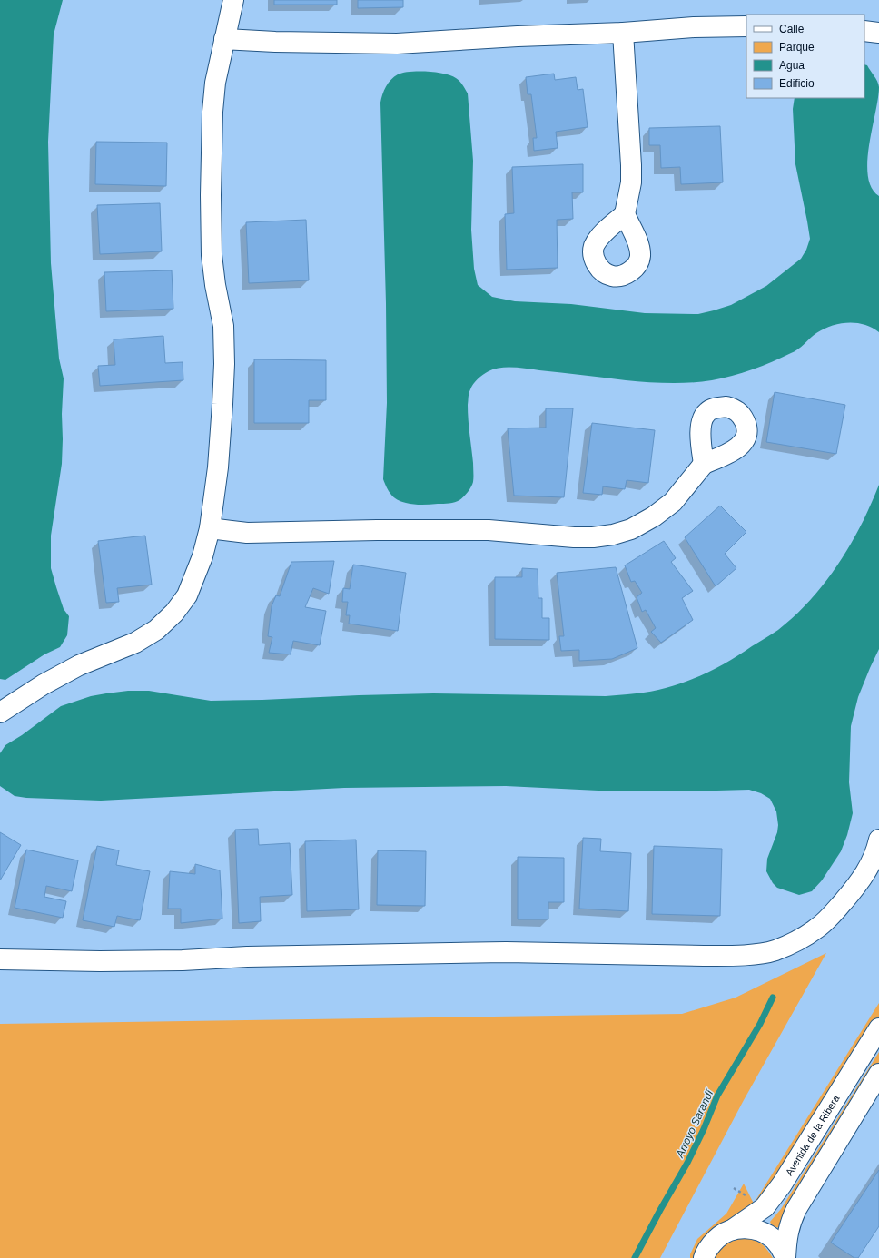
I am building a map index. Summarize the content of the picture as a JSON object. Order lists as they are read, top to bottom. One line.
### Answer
{"streets":{"street":["Avenida de la Ribera"]},"water":["Arroyo Sarandí"],"legend":["Calle","Parque","Agua","Edificio"]}
